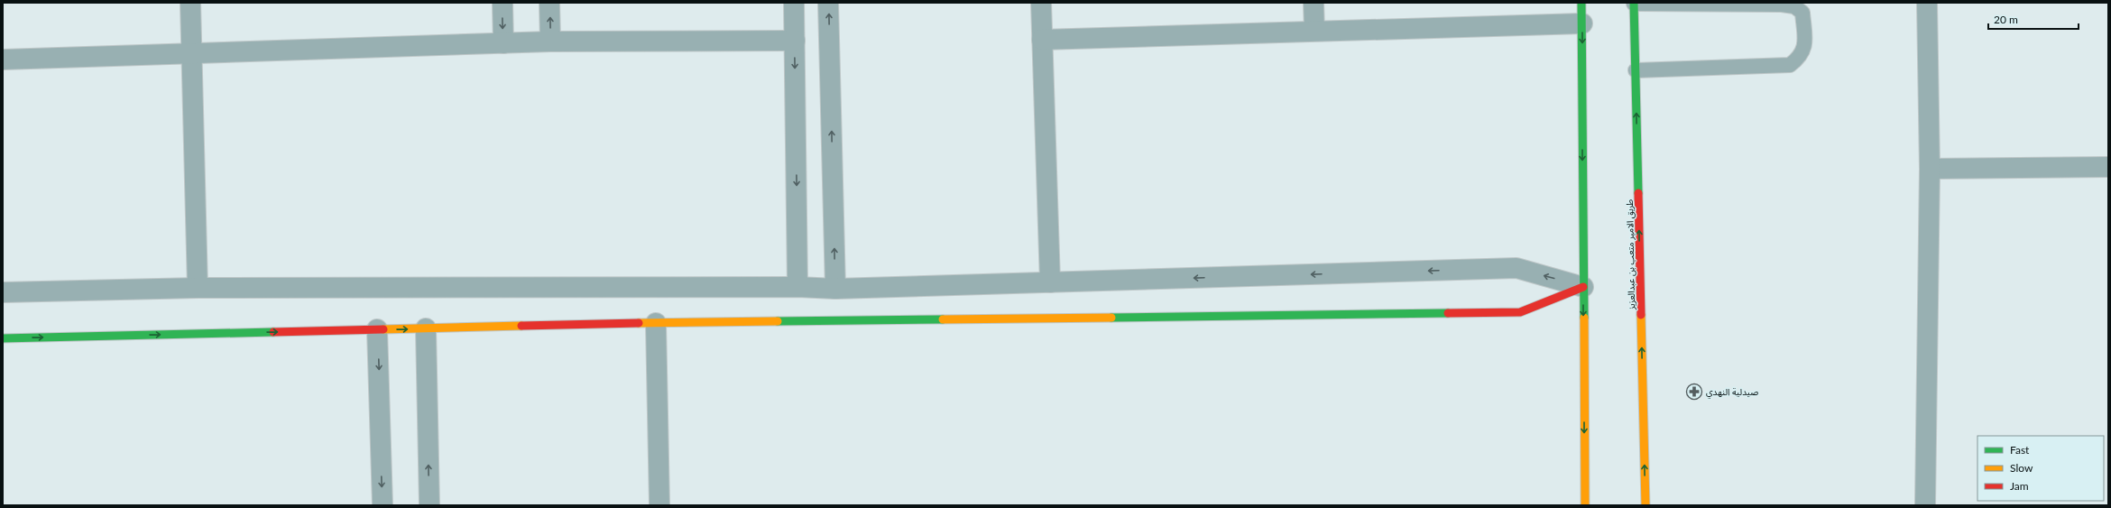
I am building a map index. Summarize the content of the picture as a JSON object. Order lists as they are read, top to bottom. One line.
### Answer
{"streets":{"street":["طريق الامير متعب بن عبدالعزيز"]},"places":{"pharmacy":["صيدلية النهدي"]},"legend":["Fast","Slow","Jam"],"scale_bar":"20 m"}
